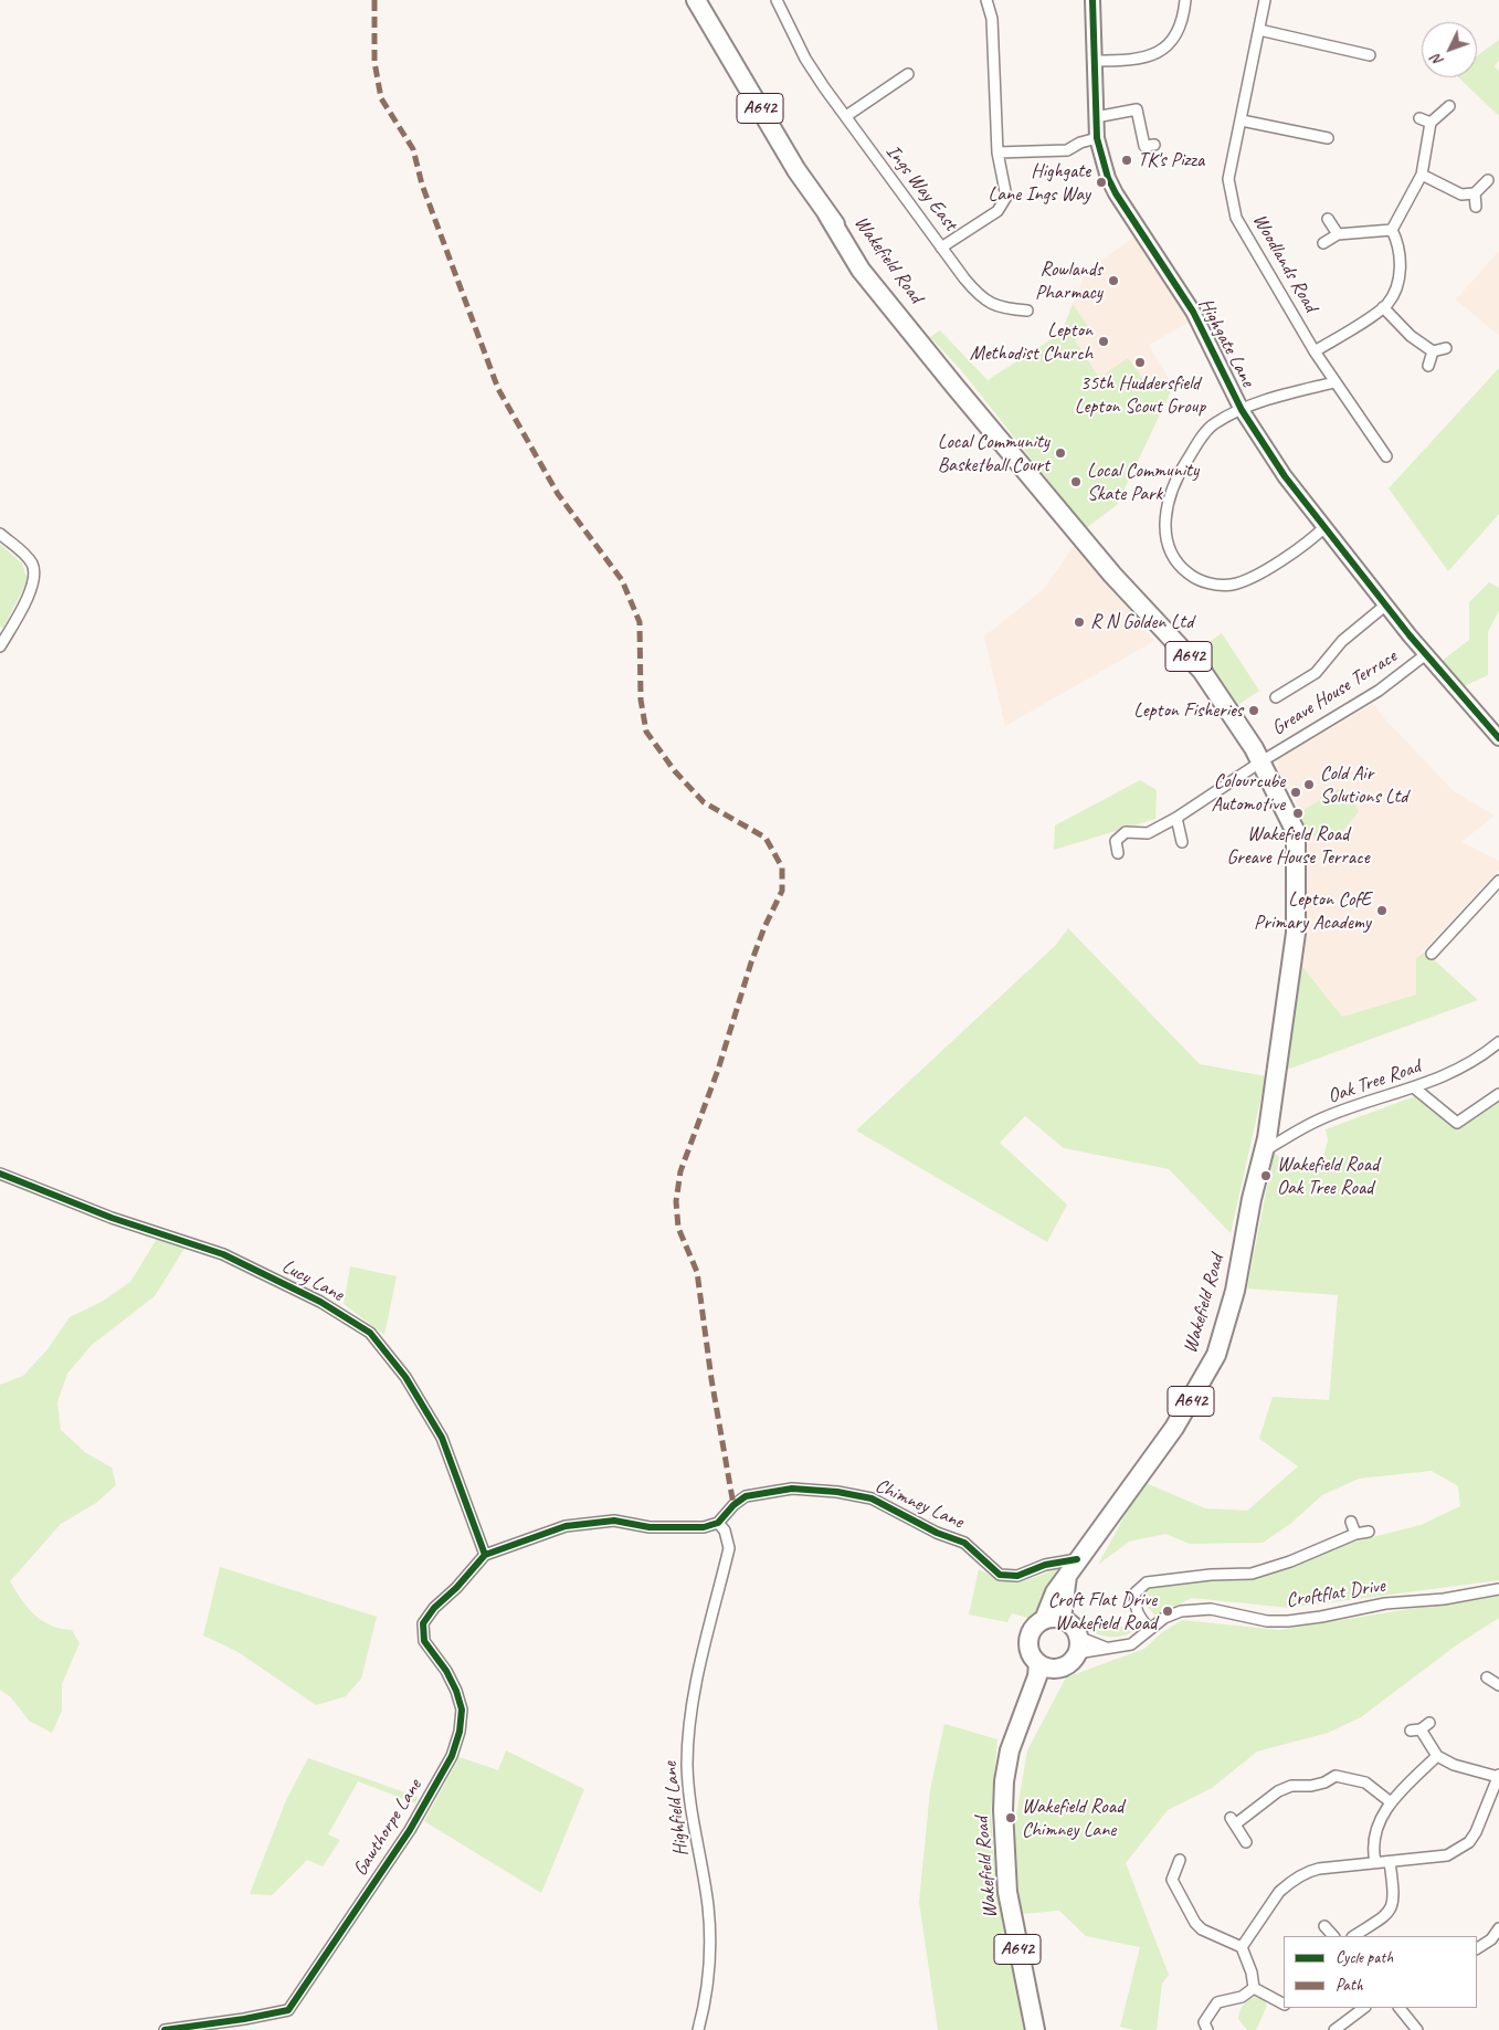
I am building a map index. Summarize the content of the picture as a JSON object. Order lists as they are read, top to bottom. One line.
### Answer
{"streets":{"highway":["A642","Wakefield Road"],"street":["Ings Way East","Woodlands Road","Highgate Lane","Greave House Terrace","Oak Tree Road","Lucy Lane","Chimney Lane","Croftflat Drive","Highfield Lane","Gawthorpe Lane"]},"crossings":[["Wakefield Road","Greave House Terrace"],["Wakefield Road","Oak Tree Road"],["Wakefield Road","Chimney Lane"],["Wakefield Road","Croftflat Drive"],["Highgate Lane","Greave House Terrace"],["Lucy Lane","Gawthorpe Lane"],["Chimney Lane","Highfield Lane"]],"places":["TK's Pizza","Highgate Lane Ings Way","Rowlands Pharmacy","Lepton Methodist Church","35th Huddersfield Lepton Scout Group","Local Community Basketball Court","Local Community Skate Park","R N Golden Ltd","Lepton Fisheries","Cold Air Solutions Ltd","Colourcube Automotive","Wakefield Road Greave House Terrace","Lepton CofE Primary Academy","Wakefield Road Oak Tree Road","Croft Flat Drive Wakefield Road","Wakefield Road Chimney Lane"],"legend":["Cycle path","Path"],"north":"bottom left"}
